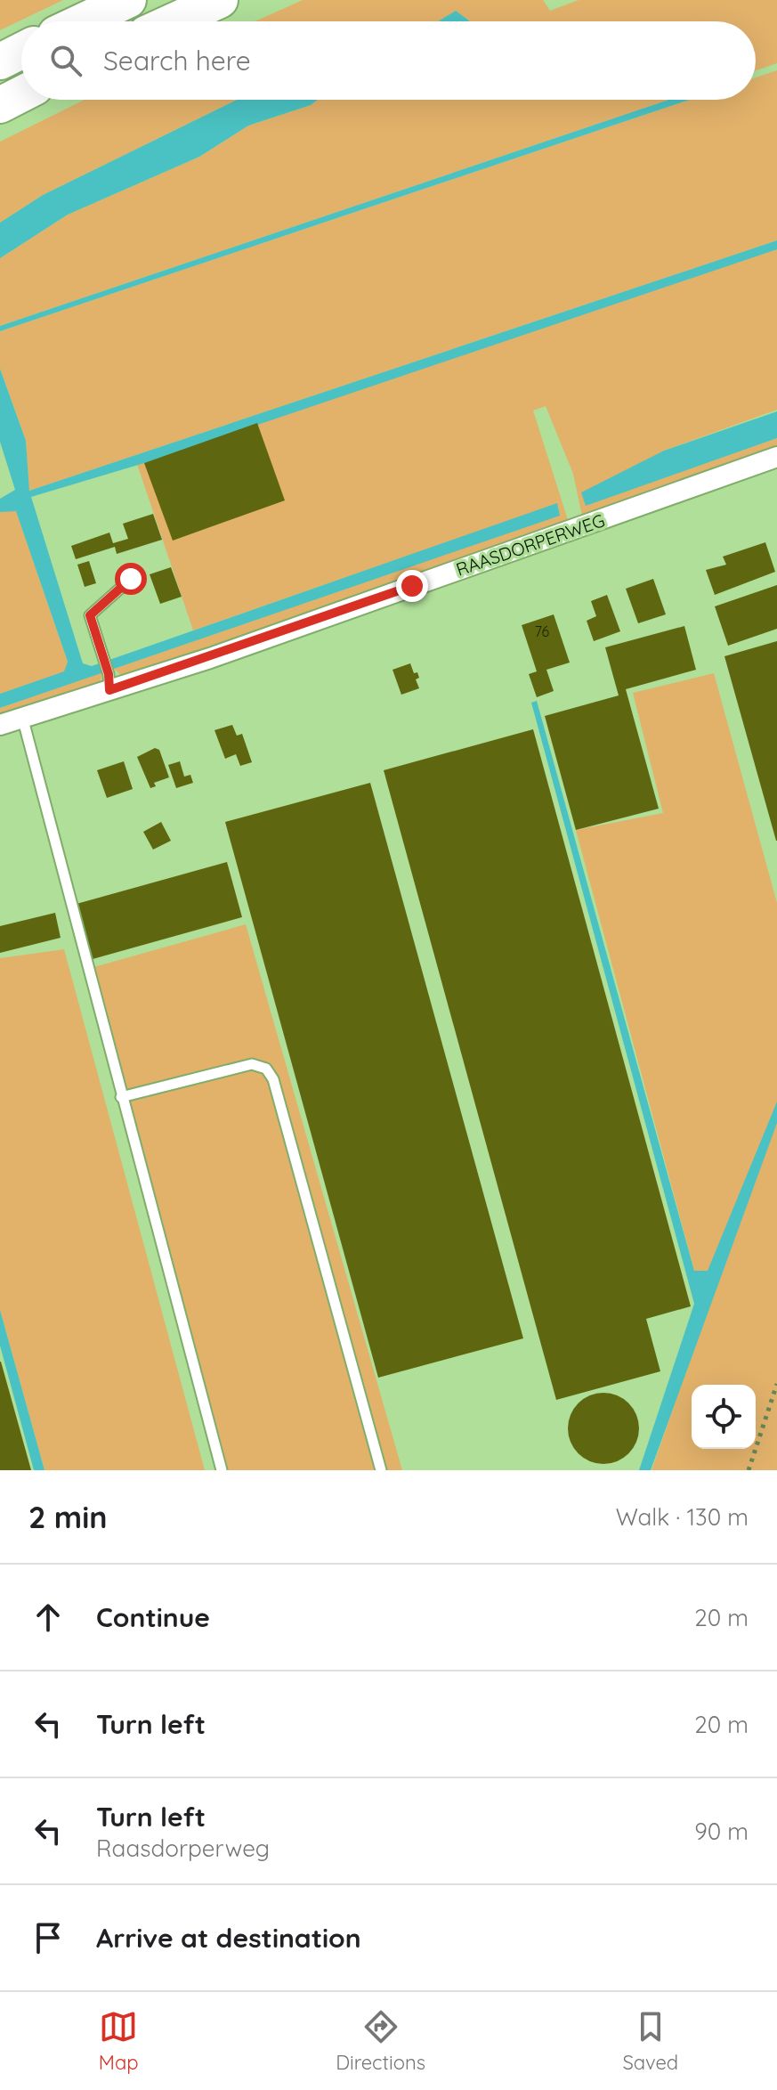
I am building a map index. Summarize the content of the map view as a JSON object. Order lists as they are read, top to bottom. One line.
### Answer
{"streets":{"street":["RAASDORPERWEG"]},"house_numbers":["76"],"page":{"search":"Search here","heading":["2 min","Walk · 130 m"],"list":[["Continue","20 m"],["Turn left","20 m"],["Turn left","Raasdorperweg","90 m"],"Arrive at destination"],"nav":["Map","Directions","Saved"]}}
